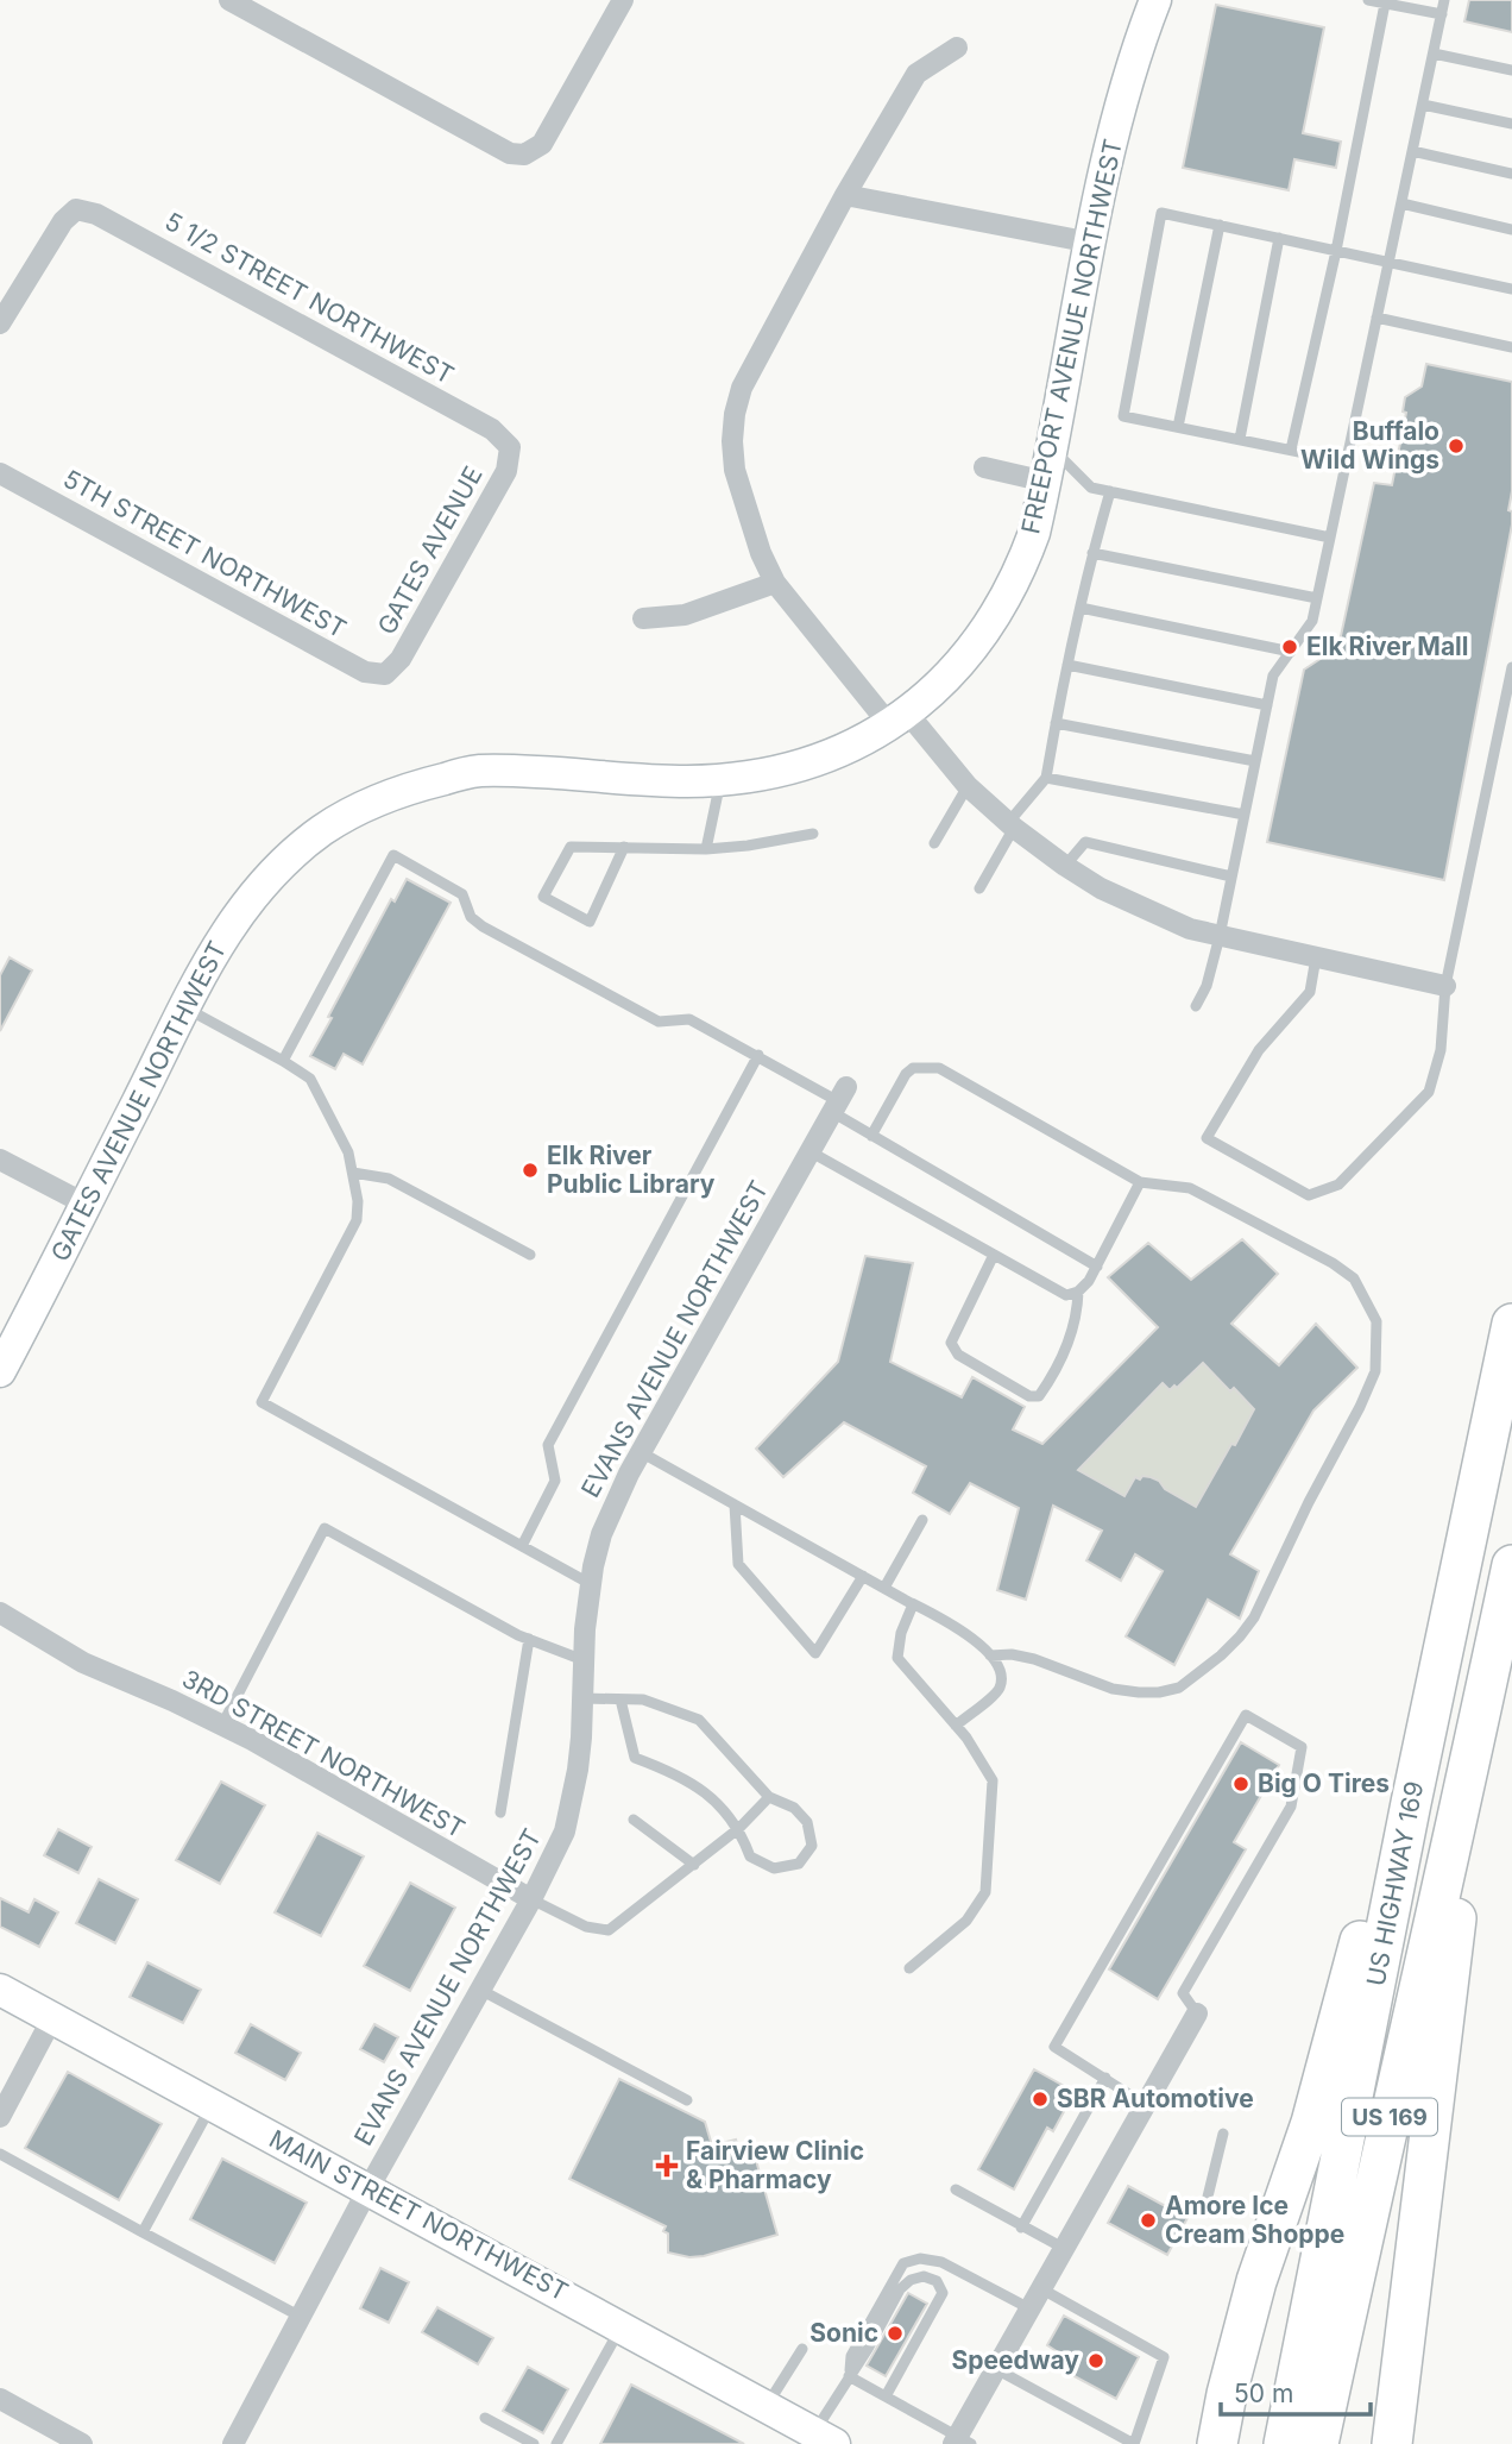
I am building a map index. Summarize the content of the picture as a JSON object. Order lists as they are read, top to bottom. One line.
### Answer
{"streets":{"highway":["US HIGHWAY 169","US 169"],"street":["5 1/2 STREET NORTHWEST","FREEPORT AVENUE NORTHWEST","GATES AVENUE","5TH STREET NORTHWEST","GATES AVENUE NORTHWEST","EVANS AVENUE NORTHWEST","3RD STREET NORTHWEST","MAIN STREET NORTHWEST"]},"crossings":[["5 1/2 STREET NORTHWEST","GATES AVENUE"],["FREEPORT AVENUE NORTHWEST","GATES AVENUE NORTHWEST"],["GATES AVENUE","5TH STREET NORTHWEST"],["EVANS AVENUE NORTHWEST","3RD STREET NORTHWEST"],["EVANS AVENUE NORTHWEST","MAIN STREET NORTHWEST"]],"places":{"other":["Buffalo Wild Wings","Elk River Mall","Elk River Public Library","Big O Tires","SBR Automotive","Amore Ice Cream Shoppe","Sonic","Speedway"],"health":["Fairview Clinic & Pharmacy"]},"scale_bar":"50 m"}
